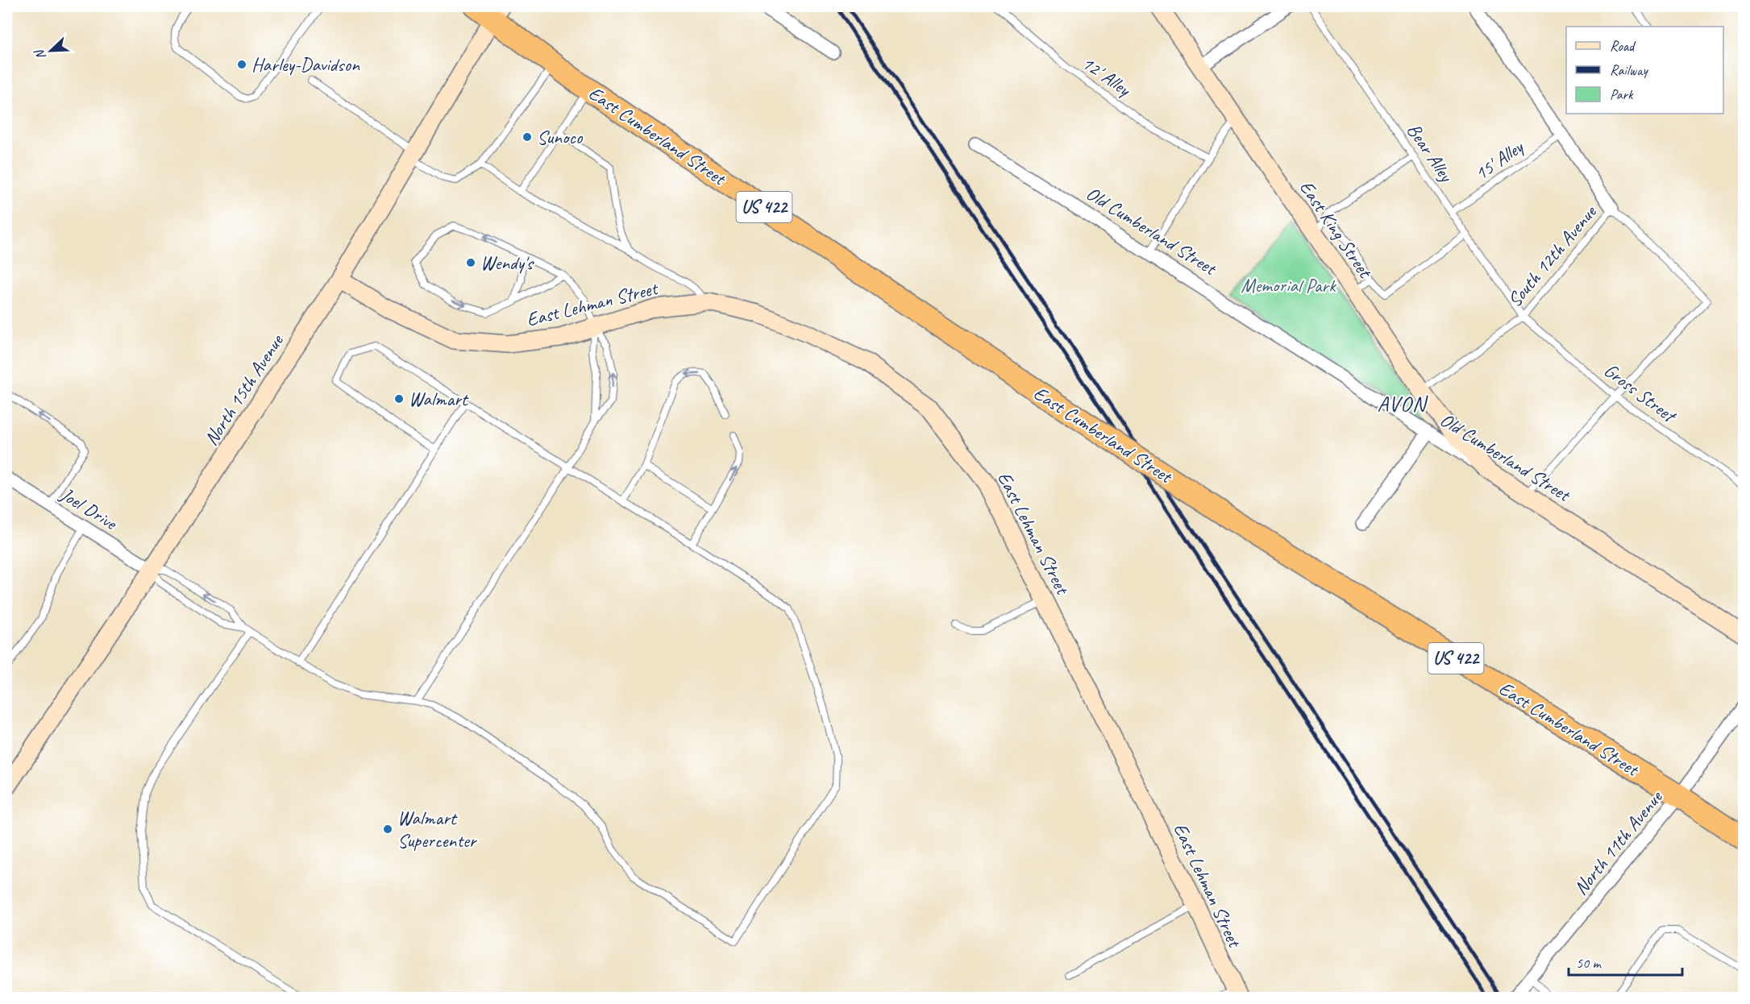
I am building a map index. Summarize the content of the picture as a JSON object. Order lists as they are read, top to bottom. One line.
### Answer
{"streets":{"highway":["East Cumberland Street","US 422"],"main road":["East King Street","Old Cumberland Street","East Lehman Street","North 15th Avenue"],"street":["Joel Drive","North 11th Avenue"],"lane":["12' Alley","Bear Alley","15' Alley","South 12th Avenue","Gross Street"]},"crossings":[["East Cumberland Street","North 15th Avenue"],["East Cumberland Street","North 11th Avenue"],["Bear Alley","15' Alley"],["Bear Alley","South 12th Avenue"],["Bear Alley","Gross Street"],["East King Street","Old Cumberland Street"],["East King Street","South 12th Avenue"],["South 12th Avenue","Gross Street"],["East Lehman Street","North 15th Avenue"],["North 15th Avenue","Joel Drive"]],"districts":["AVON"],"parks":["Memorial Park"],"places":["Harley-Davidson","Sunoco","Wendy's","Walmart","Walmart Supercenter"],"legend":["Road","Railway","Park"],"scale_bar":"50 m","north":"bottom left"}
